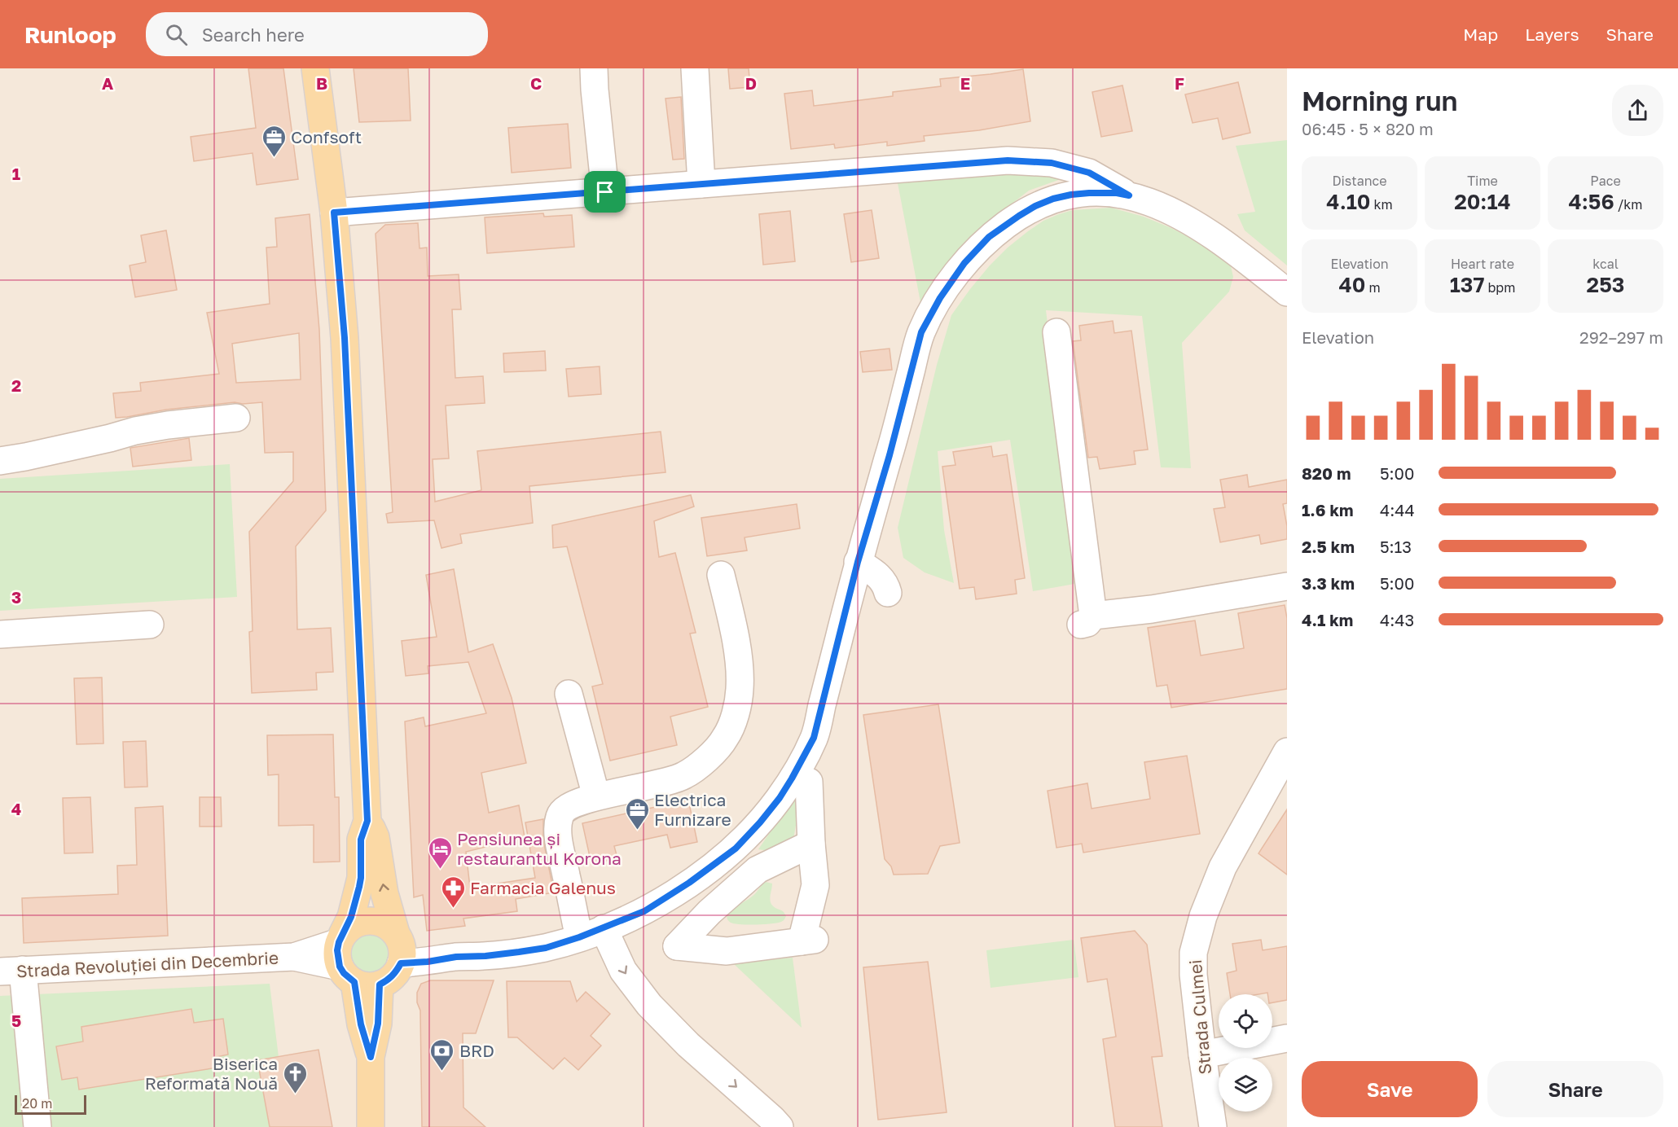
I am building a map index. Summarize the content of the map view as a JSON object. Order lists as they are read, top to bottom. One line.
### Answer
{"streets":{"street":["Strada Revoluției din Decembrie","Strada Culmei"]},"places":{"office":["Confsoft","Electrica Furnizare"],"hotel":["Pensiunea și restaurantul Korona"],"pharmacy":["Farmacia Galenus"],"bank":["BRD"],"church":["Biserica Reformată Nouă"]},"scale_bar":"20 m","page":{"header":"Runloop","search":"Search here","nav":["Map","Layers","Share"],"heading":["Morning run","06:45 · 5 × 820 m"],"stats":[["Distance","4.10 km"],["Time","20:14"],["Pace","4:56 /km"],["Elevation","40 m"],["Heart rate","137 bpm"],["kcal","253"]],"chart":["Elevation","292–297 m"],"list":[{"name":"820 m","note":"5:00"},{"name":"1.6 km","note":"4:44"},{"name":"2.5 km","note":"5:13"},{"name":"3.3 km","note":"5:00"},{"name":"4.1 km","note":"4:43"}],"buttons":["Save","Share"],"scale":"20 m"},"grid":{"columns":["A","B","C","D","E","F"],"rows":["1","2","3","4","5"]}}
